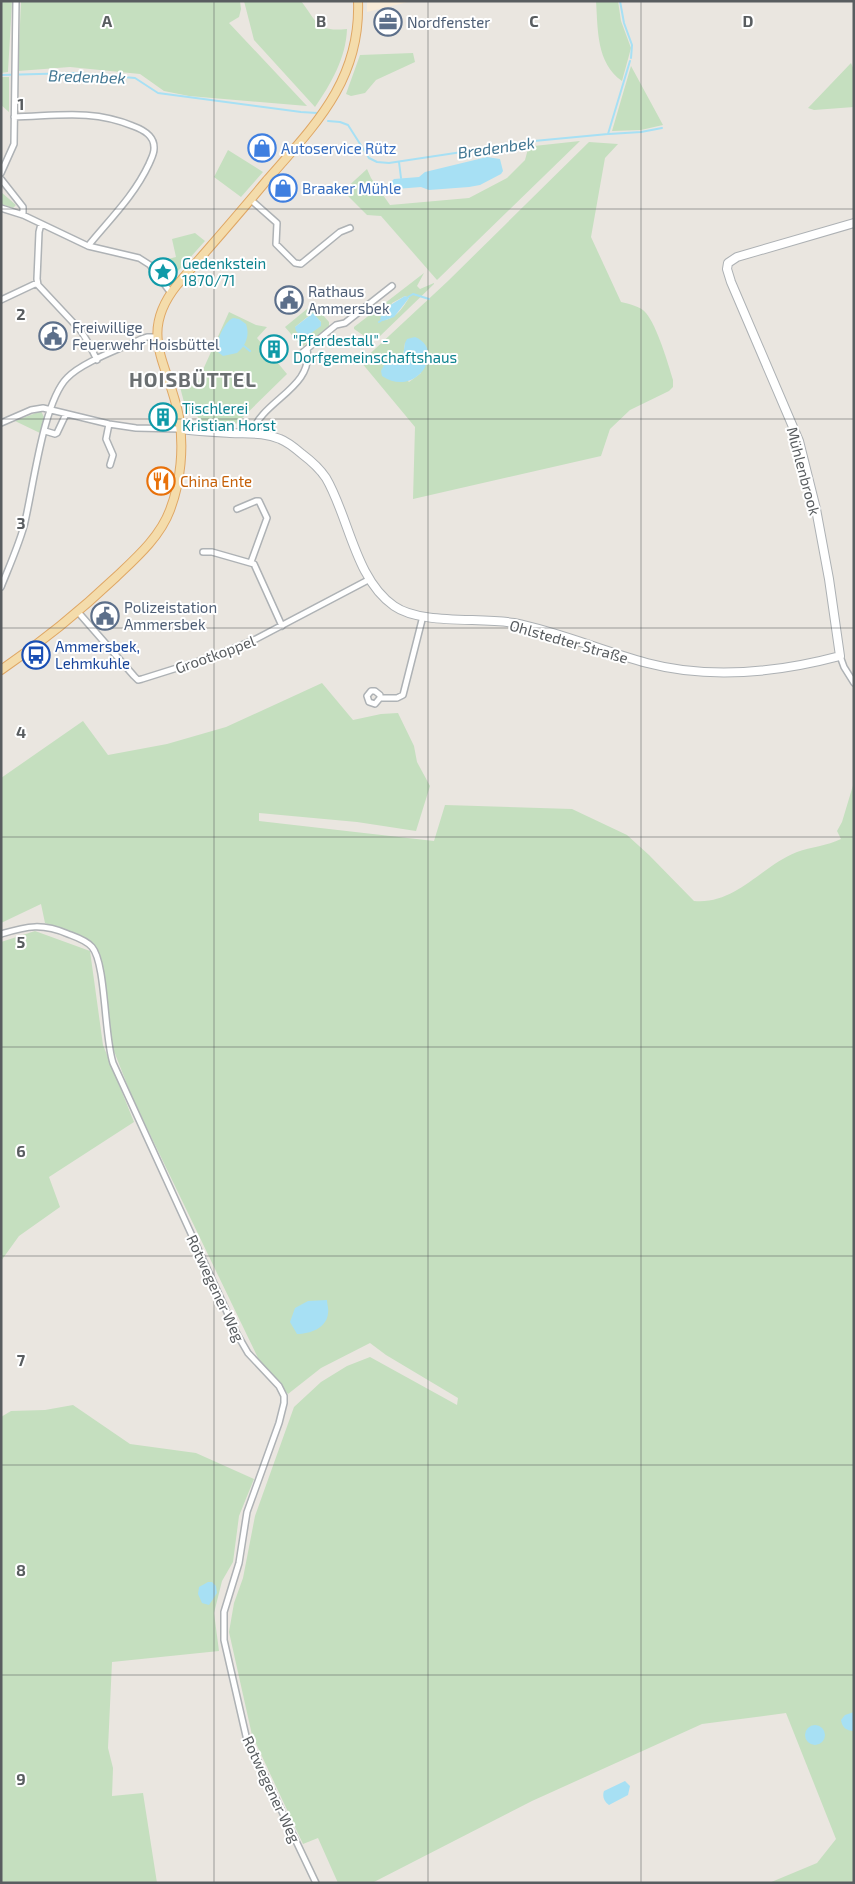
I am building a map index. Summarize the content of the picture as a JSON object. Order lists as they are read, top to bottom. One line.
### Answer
{"streets":{"street":["Mühlenbrook","Ohlstedter Straße","Grootkoppel","Rotwegener Weg"]},"crossings":[["Mühlenbrook","Ohlstedter Straße"],["Ohlstedter Straße","Grootkoppel"]],"districts":["HOISBÜTTEL"],"water":["Bredenbek"],"places":{"office":["Nordfenster"],"shop":["Autoservice Rütz","Braaker Mühle"],"place":["Gedenkstein 1870/71"],"public building":["Rathaus Ammersbek","Freiwillige Feuerwehr Hoisbüttel","Polizeistation Ammersbek"],"building":["\"Pferdestall\" - Dorfgemeinschaftshaus","Tischlerei Kristian Horst"],"restaurant":["China Ente"],"bus stop":["Ammersbek, Lehmkuhle"]},"grid":{"columns":["A","B","C","D"],"rows":["1","2","3","4","5","6","7","8","9"]}}
